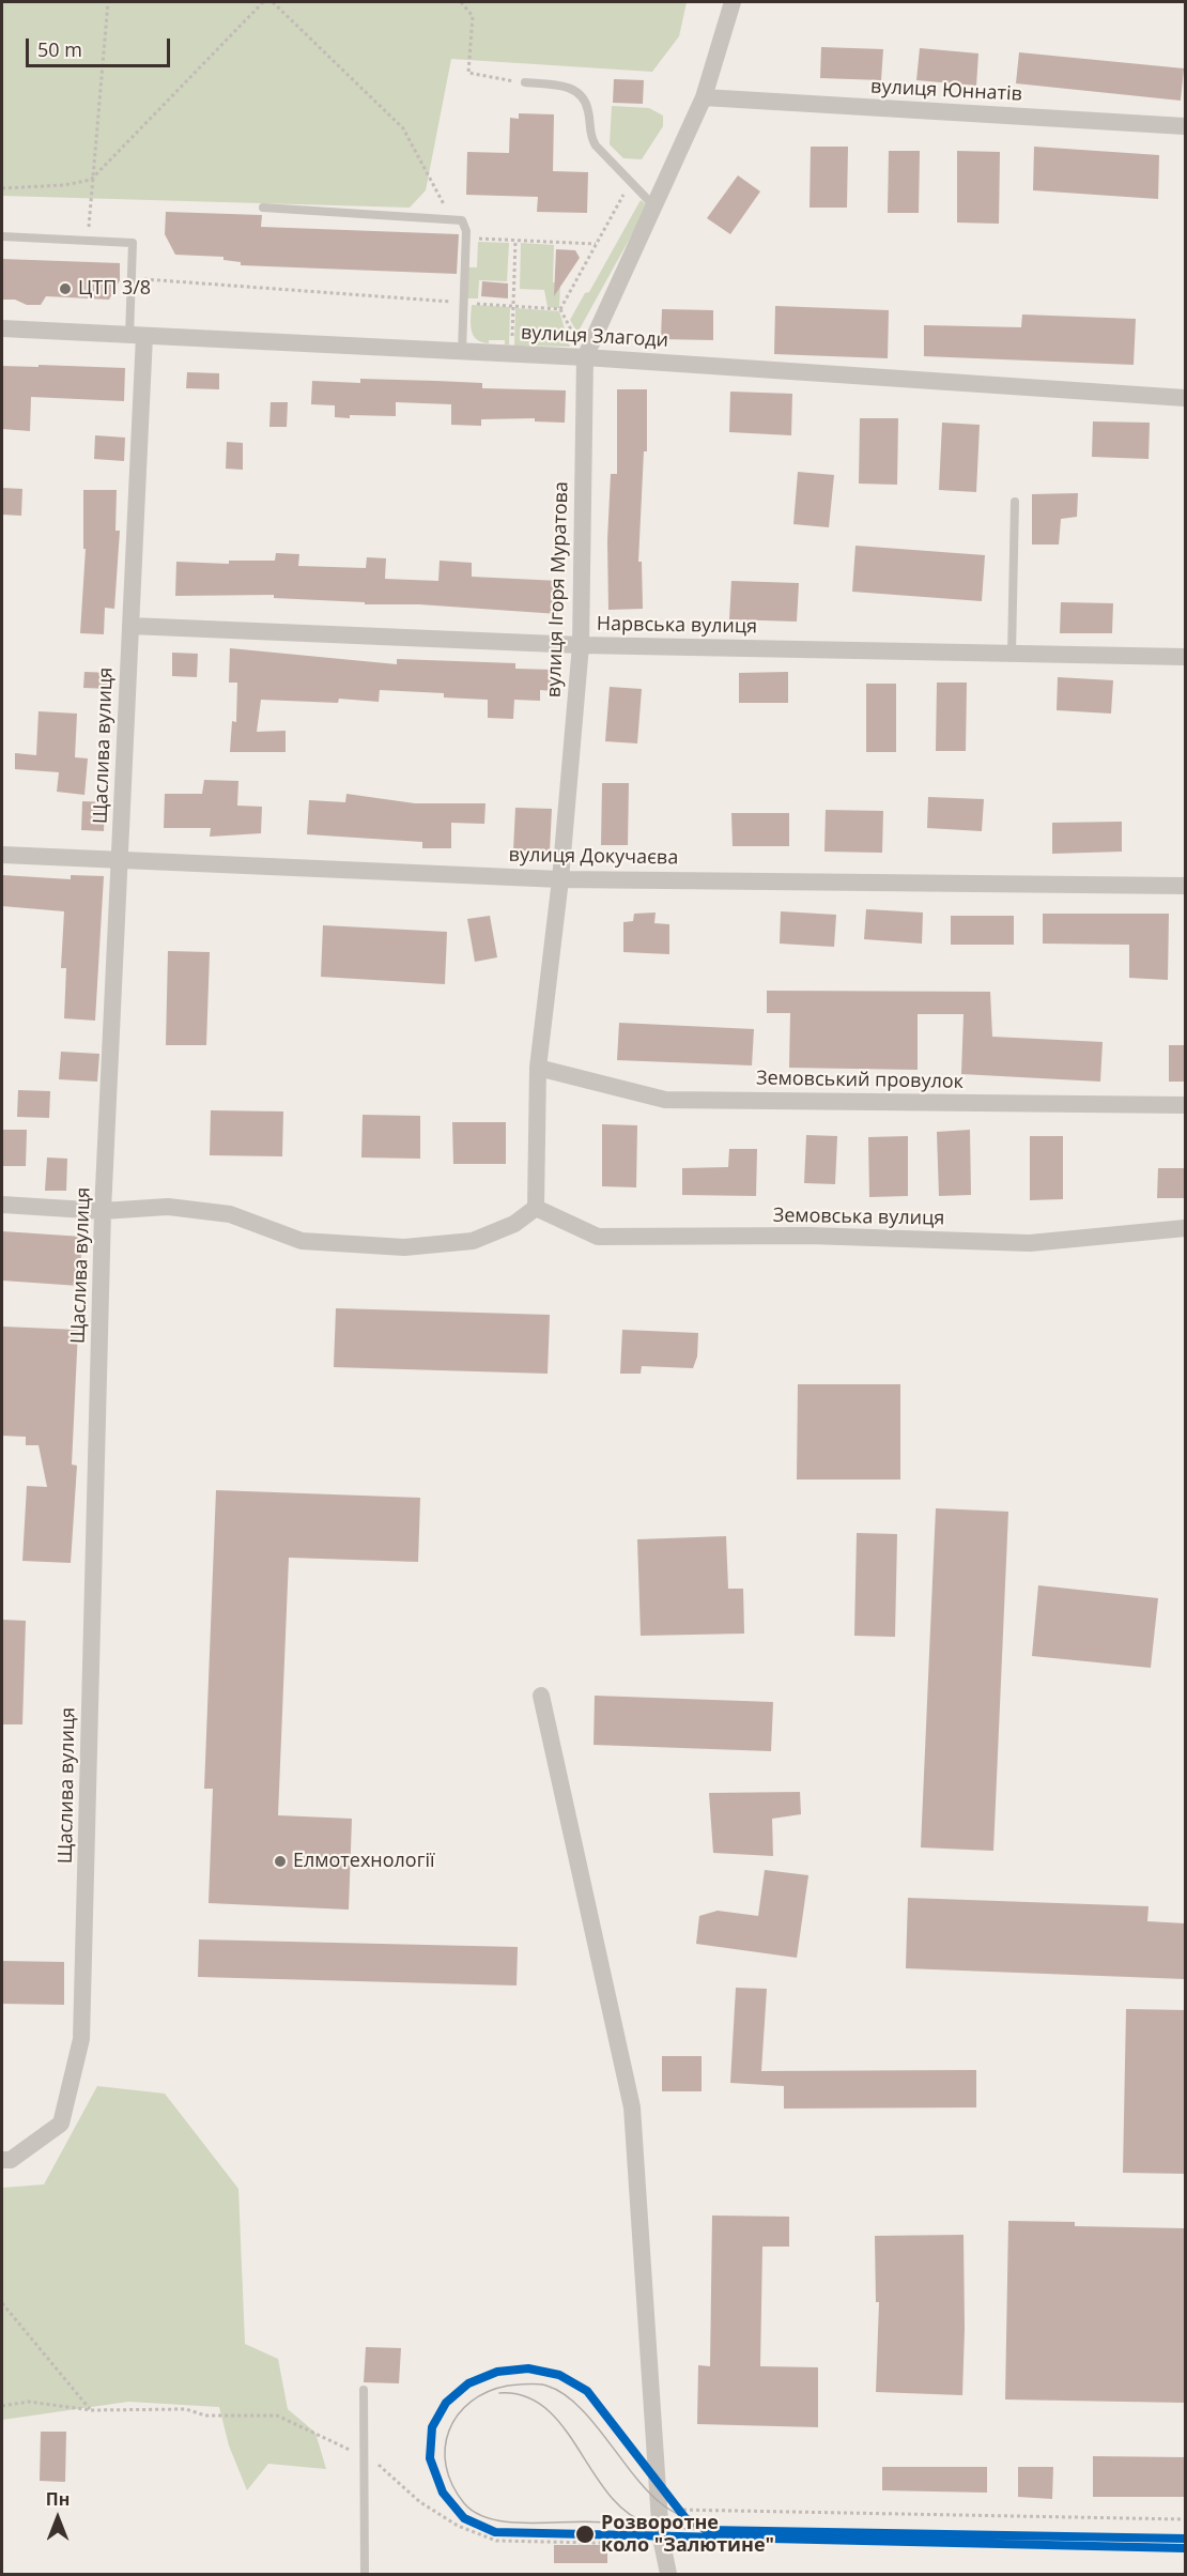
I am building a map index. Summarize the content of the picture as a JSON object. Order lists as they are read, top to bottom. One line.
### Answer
{"streets":{"street":["вулиця Юннатів","вулиця Злагоди","вулиця Ігоря Муратова","Нарвська вулиця","Щаслива вулиця","вулиця Докучаєва","Земовський провулок","Земовська вулиця"]},"crossings":[["вулиця Юннатів","вулиця Ігоря Муратова"],["вулиця Злагоди","вулиця Ігоря Муратова"],["вулиця Злагоди","Щаслива вулиця"],["вулиця Ігоря Муратова","Нарвська вулиця"],["вулиця Ігоря Муратова","вулиця Докучаєва"],["вулиця Ігоря Муратова","Земовський провулок"],["вулиця Ігоря Муратова","Земовська вулиця"],["Нарвська вулиця","Щаслива вулиця"],["Щаслива вулиця","вулиця Докучаєва"]],"places":["ЦТП 3/8","Елмотехнології","Розворотне коло \"Залютине\""],"scale_bar":"50 m","north":"top"}
